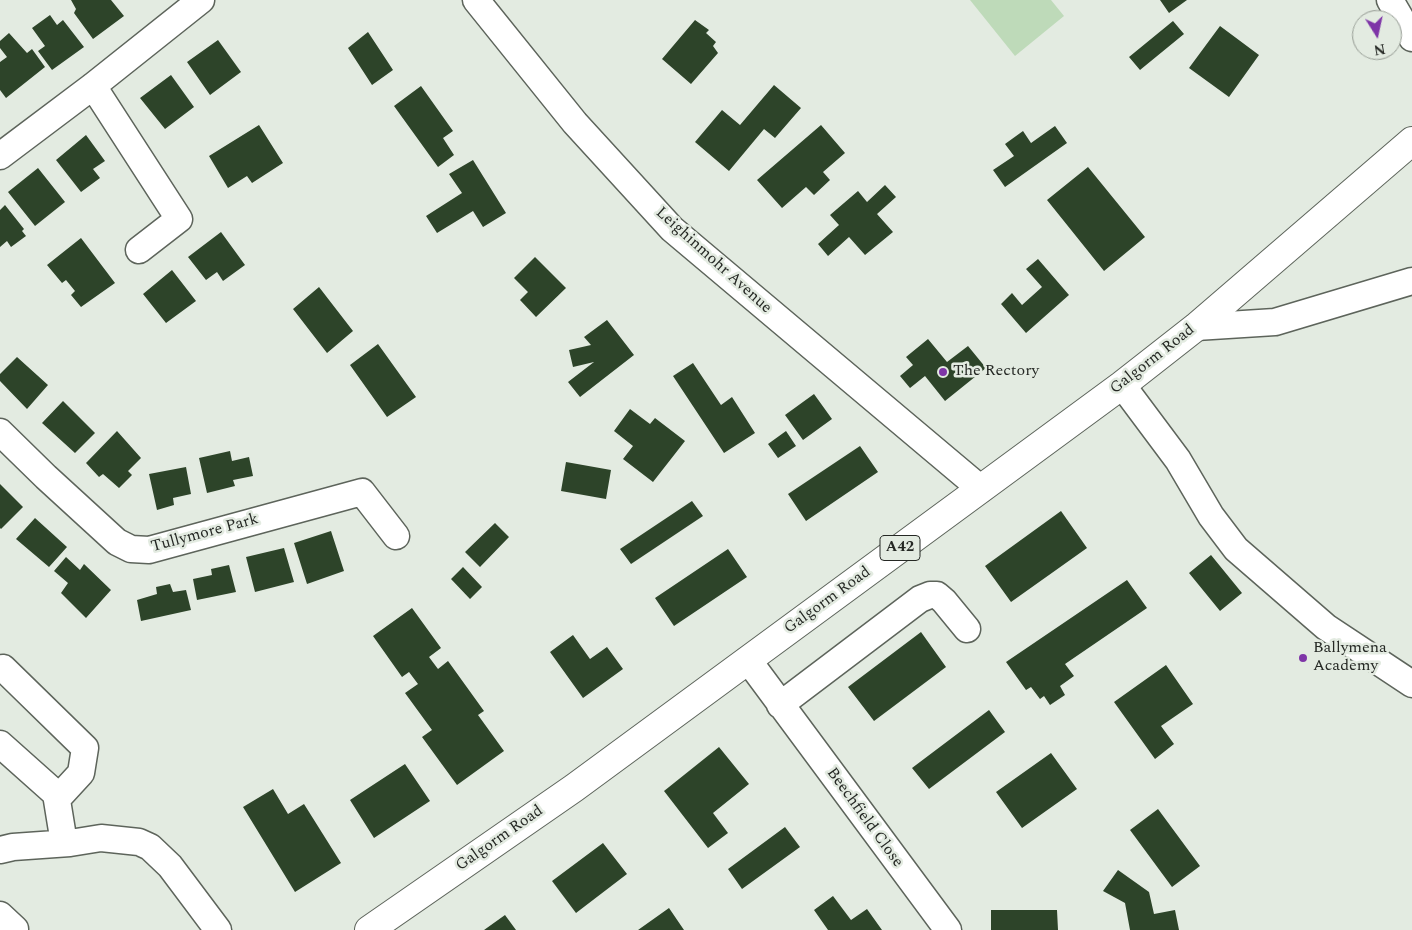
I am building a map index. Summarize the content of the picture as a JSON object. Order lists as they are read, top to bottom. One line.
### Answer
{"streets":{"main road":["Galgorm Road","A42"],"street":["Leighinmohr Avenue","Tullymore Park","Beechfield Close"]},"crossings":[["Leighinmohr Avenue","Galgorm Road"],["Galgorm Road","Beechfield Close"]],"places":["The Rectory","Ballymena Academy"],"north":"bottom"}
